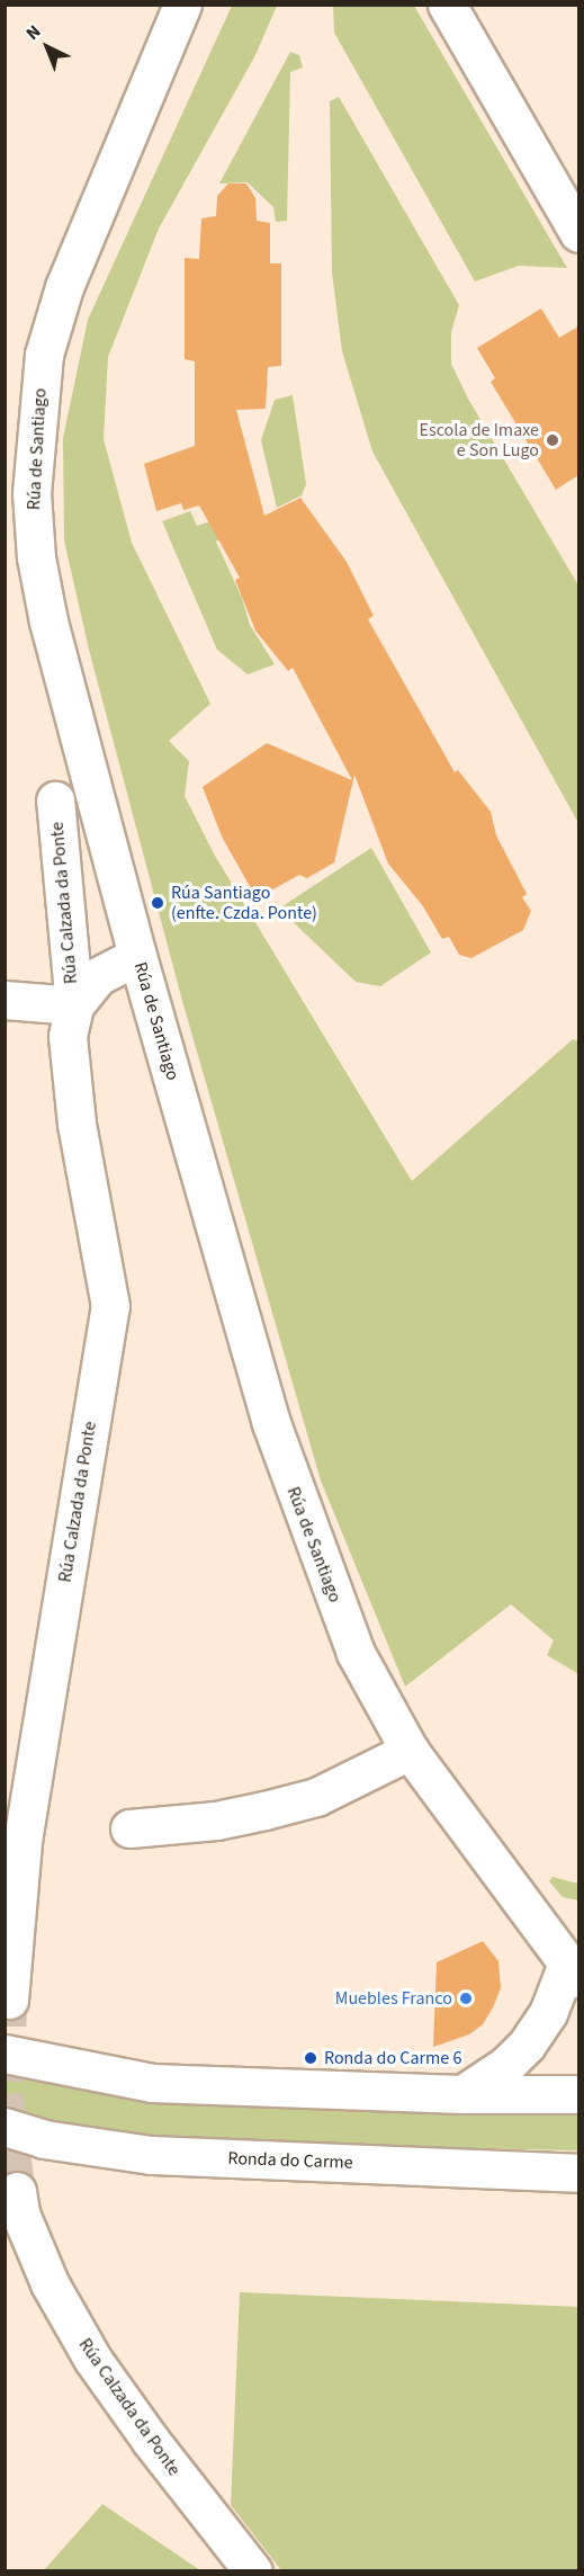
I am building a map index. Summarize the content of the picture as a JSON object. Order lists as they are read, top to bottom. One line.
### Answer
{"streets":{"street":["Rúa de Santiago","Rúa Calzada da Ponte","Ronda do Carme"]},"crossings":[["Rúa de Santiago","Rúa Calzada da Ponte"]],"places":["Escola de Imaxe e Son Lugo","Rúa Santiago (enfte. Czda. Ponte)","Muebles Franco","Ronda do Carme 6"],"north":"top left"}
